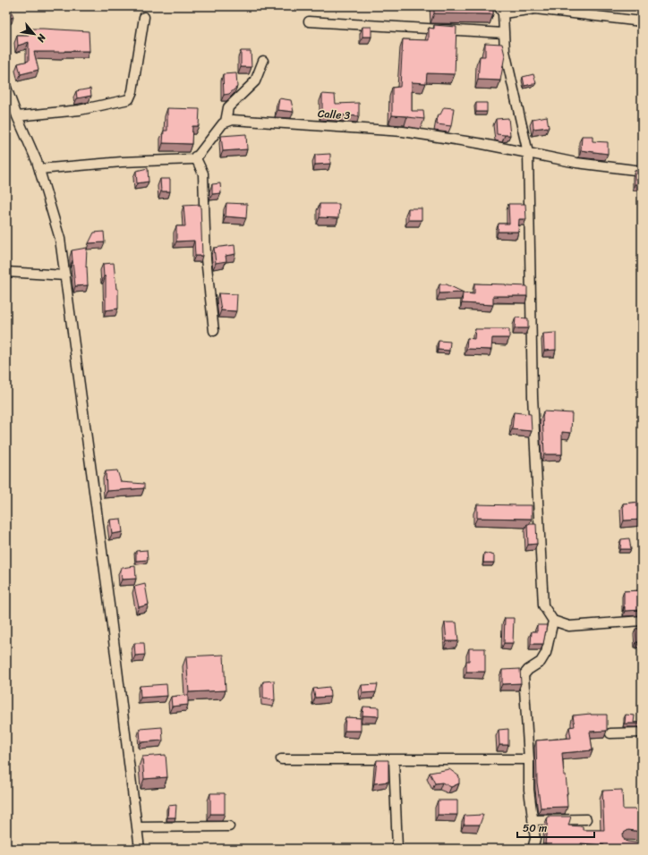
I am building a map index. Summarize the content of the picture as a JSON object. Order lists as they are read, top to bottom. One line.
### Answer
{"streets":{"street":["Calle 3"]},"scale_bar":"50 m","north":"bottom right"}
